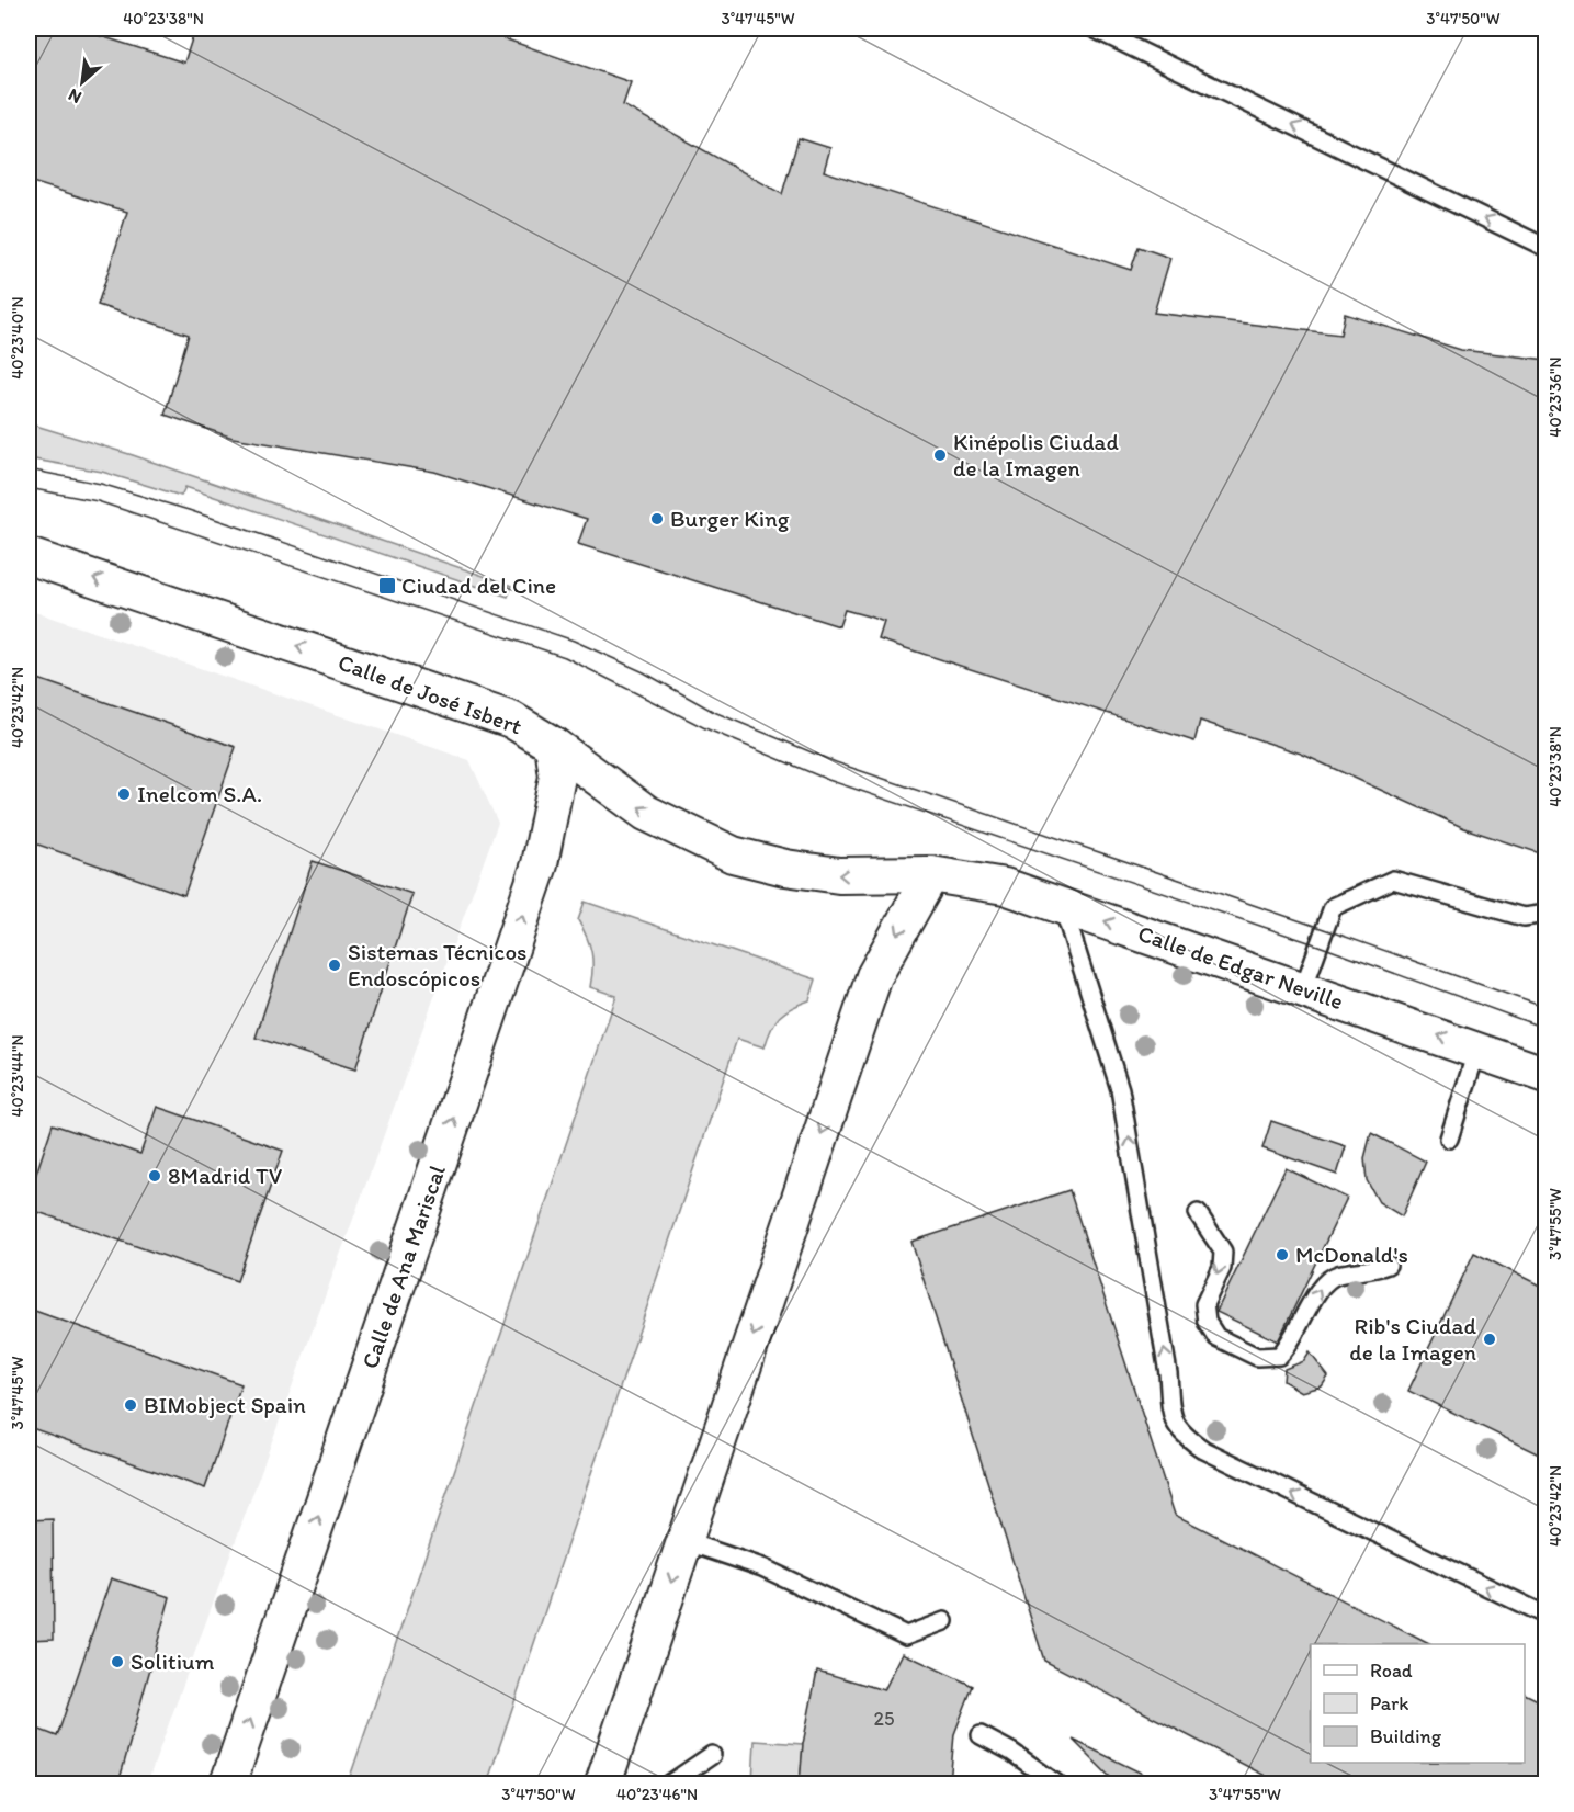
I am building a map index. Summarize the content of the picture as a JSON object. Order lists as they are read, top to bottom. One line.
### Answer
{"streets":{"street":["Calle de José Isbert","Calle de Edgar Neville","Calle de Ana Mariscal"]},"crossings":[["Calle de José Isbert","Calle de Edgar Neville"],["Calle de José Isbert","Calle de Ana Mariscal"]],"one_way":["Calle de José Isbert","Calle de Edgar Neville","Calle de Ana Mariscal"],"places":{"other":["Kinépolis Ciudad de la Imagen","Burger King","Inelcom S.A.","Sistemas Técnicos Endoscópicos","8Madrid TV","McDonald's","Rib's Ciudad de la Imagen","BIMobject Spain","Solitium"],"transit":["Ciudad del Cine"]},"house_numbers":["25"],"legend":["Road","Park","Building"],"north":"bottom left","coordinates":["40°23'38\"N","3°47'45\"W","3°47'50\"W","40°23'40\"N","40°23'36\"N","40°23'42\"N","40°23'44\"N","3°47'55\"W","40°23'46\"N"]}
